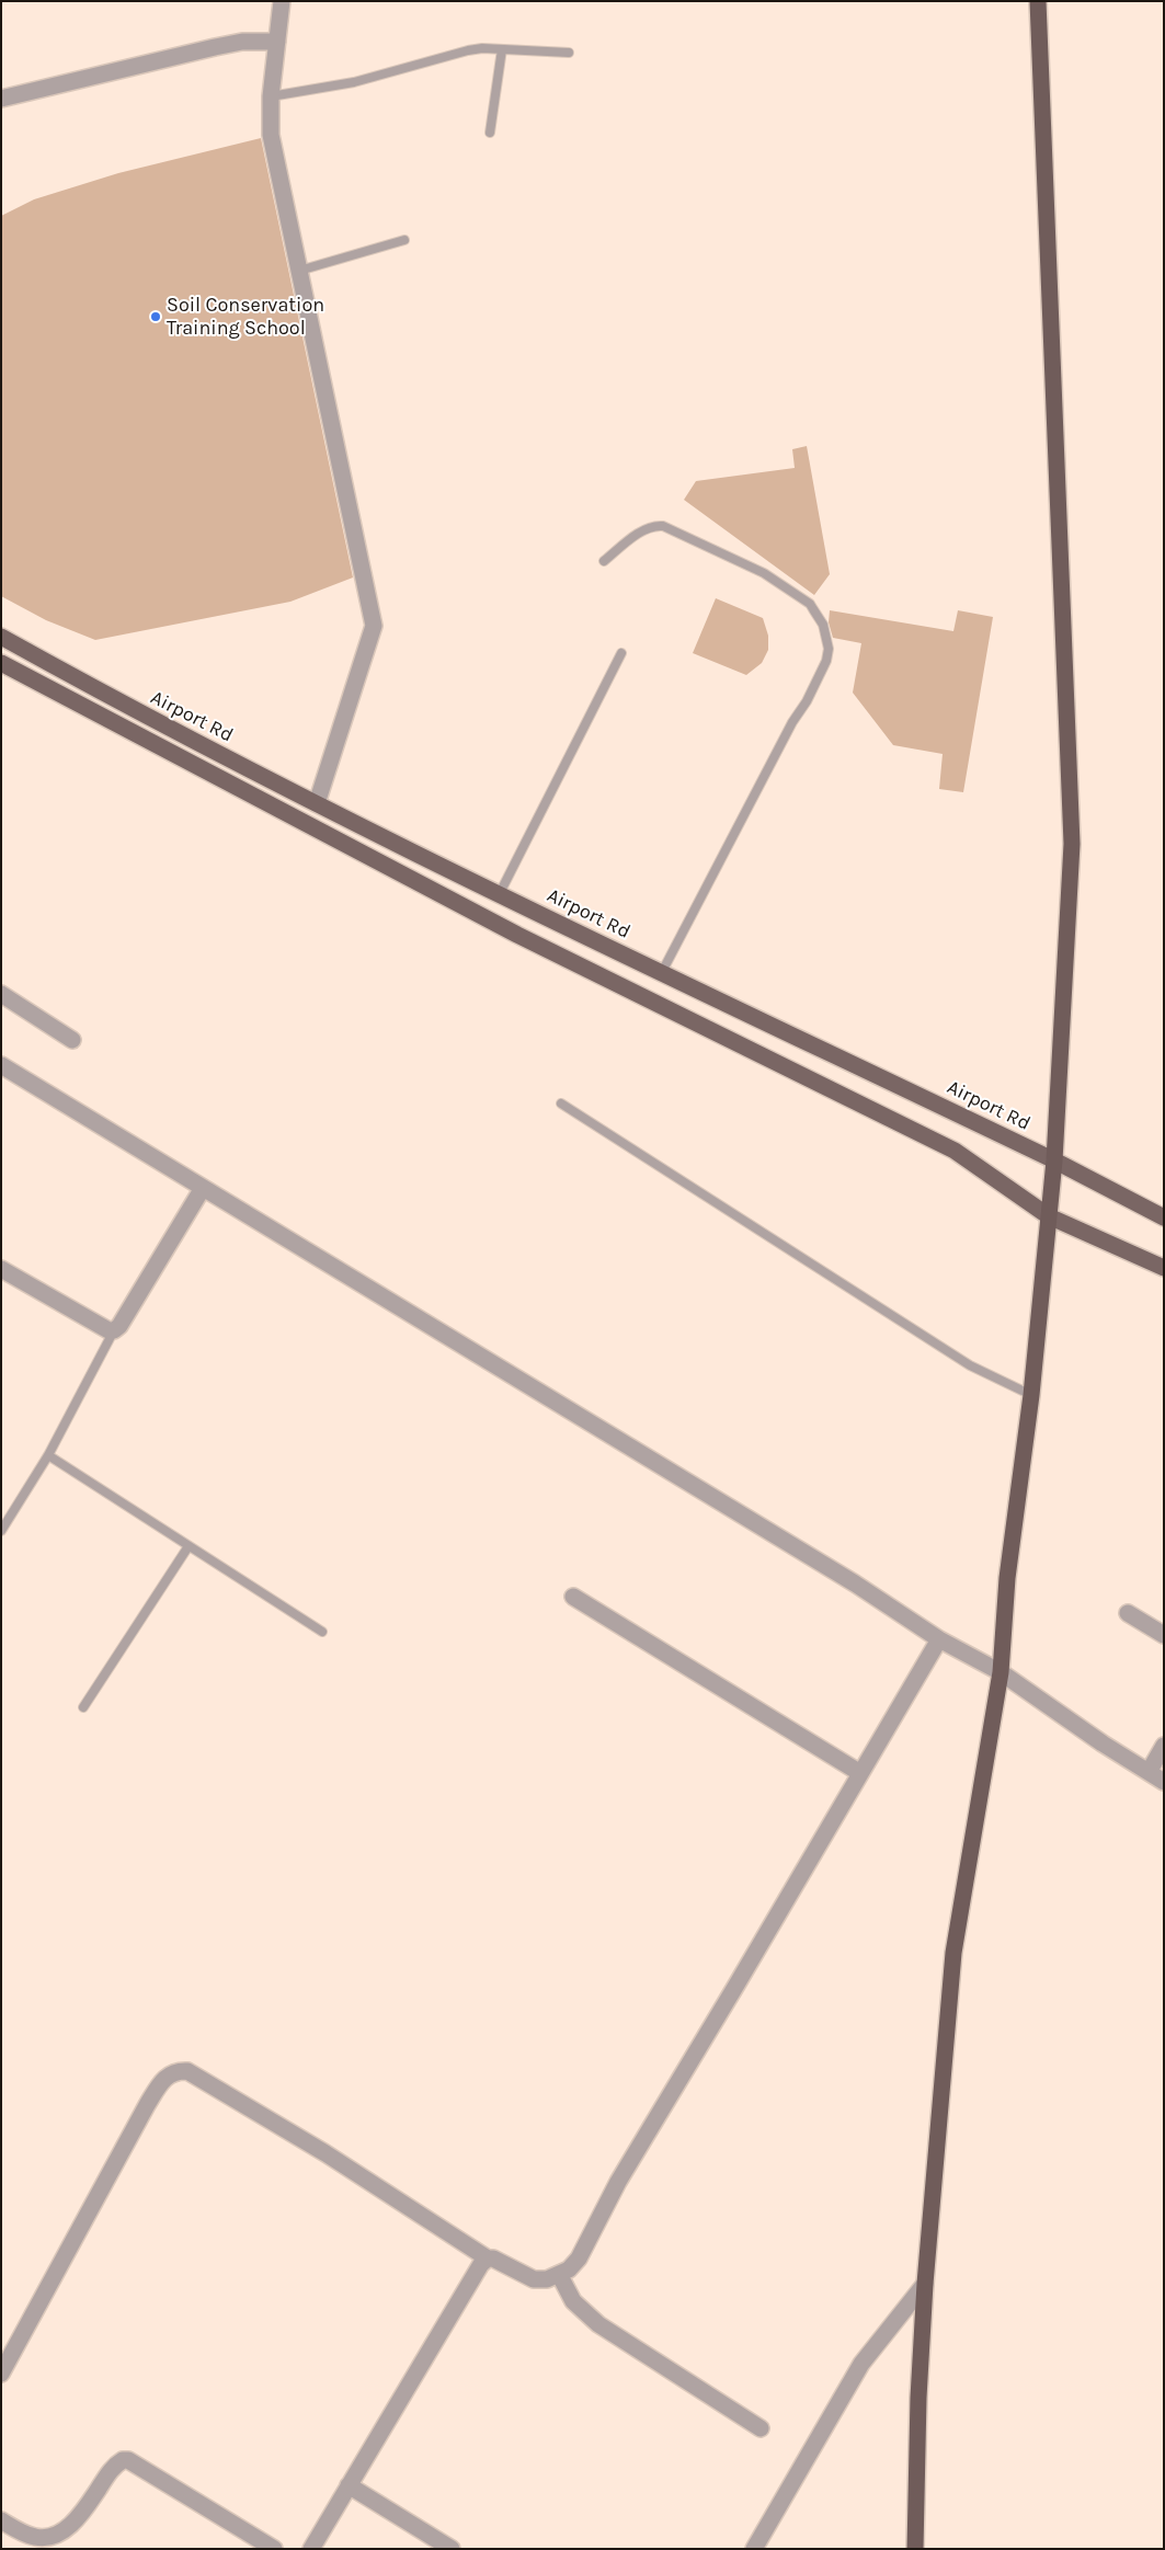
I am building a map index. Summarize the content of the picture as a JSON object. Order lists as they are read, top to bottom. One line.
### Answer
{"streets":{"main road":["Airport Rd"]},"places":["Soil Conservation Training School"]}
